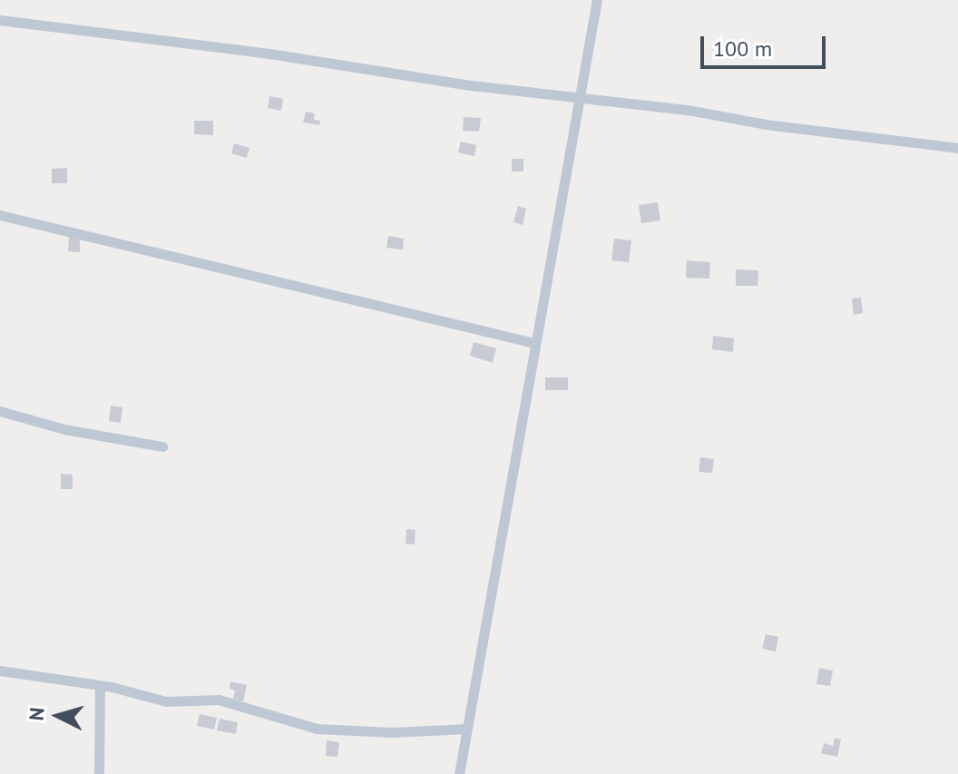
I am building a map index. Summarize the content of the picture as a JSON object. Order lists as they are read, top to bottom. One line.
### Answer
{"scale_bar":"100 m","north":"left"}
